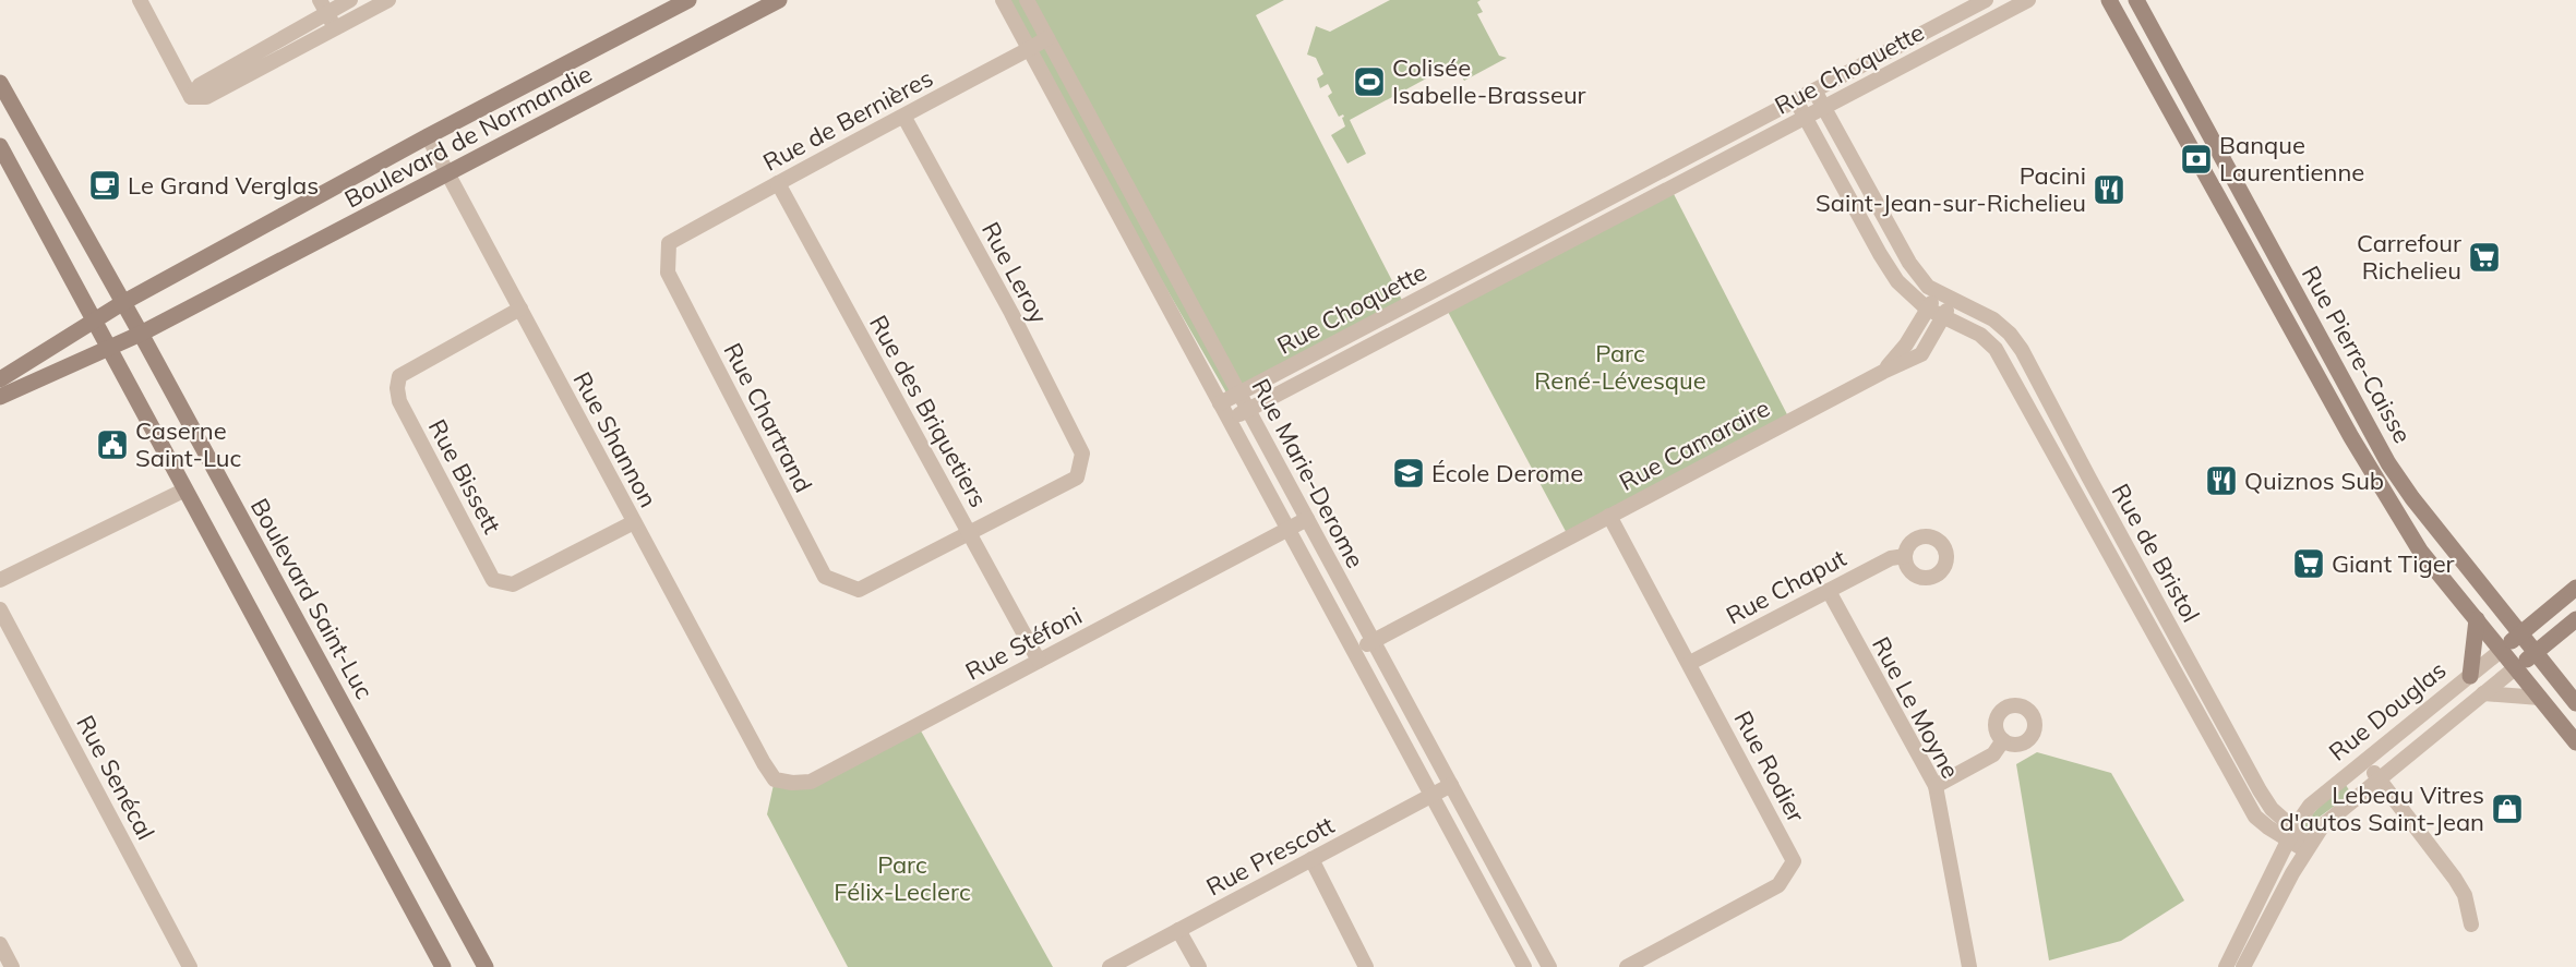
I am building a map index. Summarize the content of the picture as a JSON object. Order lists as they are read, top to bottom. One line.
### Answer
{"streets":{"street":["Rue Choquette","Rue de Bernières","Boulevard de Normandie","Rue Leroy","Rue Pierre-Caisse","Rue des Briquetiers","Rue Chartrand","Rue Shannon","Rue Camaraire","Rue Marie-Derome","Rue Bissett","Rue de Bristol","Rue Chaput","Boulevard Saint-Luc","Rue Stéfoni","Rue Le Moyne","Rue Douglas","Rue Rodier","Rue Senécal","Rue Prescott"]},"crossings":[["Rue Choquette","Rue Marie-Derome"],["Rue Choquette","Rue de Bristol"],["Rue de Bernières","Rue Leroy"],["Rue de Bernières","Rue des Briquetiers"],["Rue de Bernières","Rue Chartrand"],["Rue de Bernières","Rue Marie-Derome"],["Boulevard de Normandie","Rue Shannon"],["Boulevard de Normandie","Boulevard Saint-Luc"],["Rue Leroy","Rue des Briquetiers"],["Rue Leroy","Rue Chartrand"],["Rue Pierre-Caisse","Rue Douglas"],["Rue des Briquetiers","Rue Chartrand"],["Rue des Briquetiers","Rue Stéfoni"],["Rue Shannon","Rue Bissett"],["Rue Shannon","Rue Stéfoni"],["Rue Camaraire","Rue Marie-Derome"],["Rue Camaraire","Rue de Bristol"],["Rue Camaraire","Rue Rodier"],["Rue Marie-Derome","Rue Stéfoni"],["Rue Marie-Derome","Rue Prescott"],["Rue de Bristol","Rue Douglas"],["Rue Chaput","Rue Le Moyne"],["Rue Chaput","Rue Rodier"]],"parks":["Parc René-Lévesque","Parc Félix-Leclerc"],"places":{"sports":["Colisée Isabelle-Brasseur"],"bank":["Banque Laurentienne"],"cafe":["Le Grand Verglas"],"restaurant":["Pacini Saint-Jean-sur-Richelieu","Quiznos Sub"],"supermarket":["Carrefour Richelieu","Giant Tiger"],"public building":["Caserne Saint-Luc"],"school or university":["École Derome"],"shop":["Lebeau Vitres d'autos Saint-Jean"]}}
